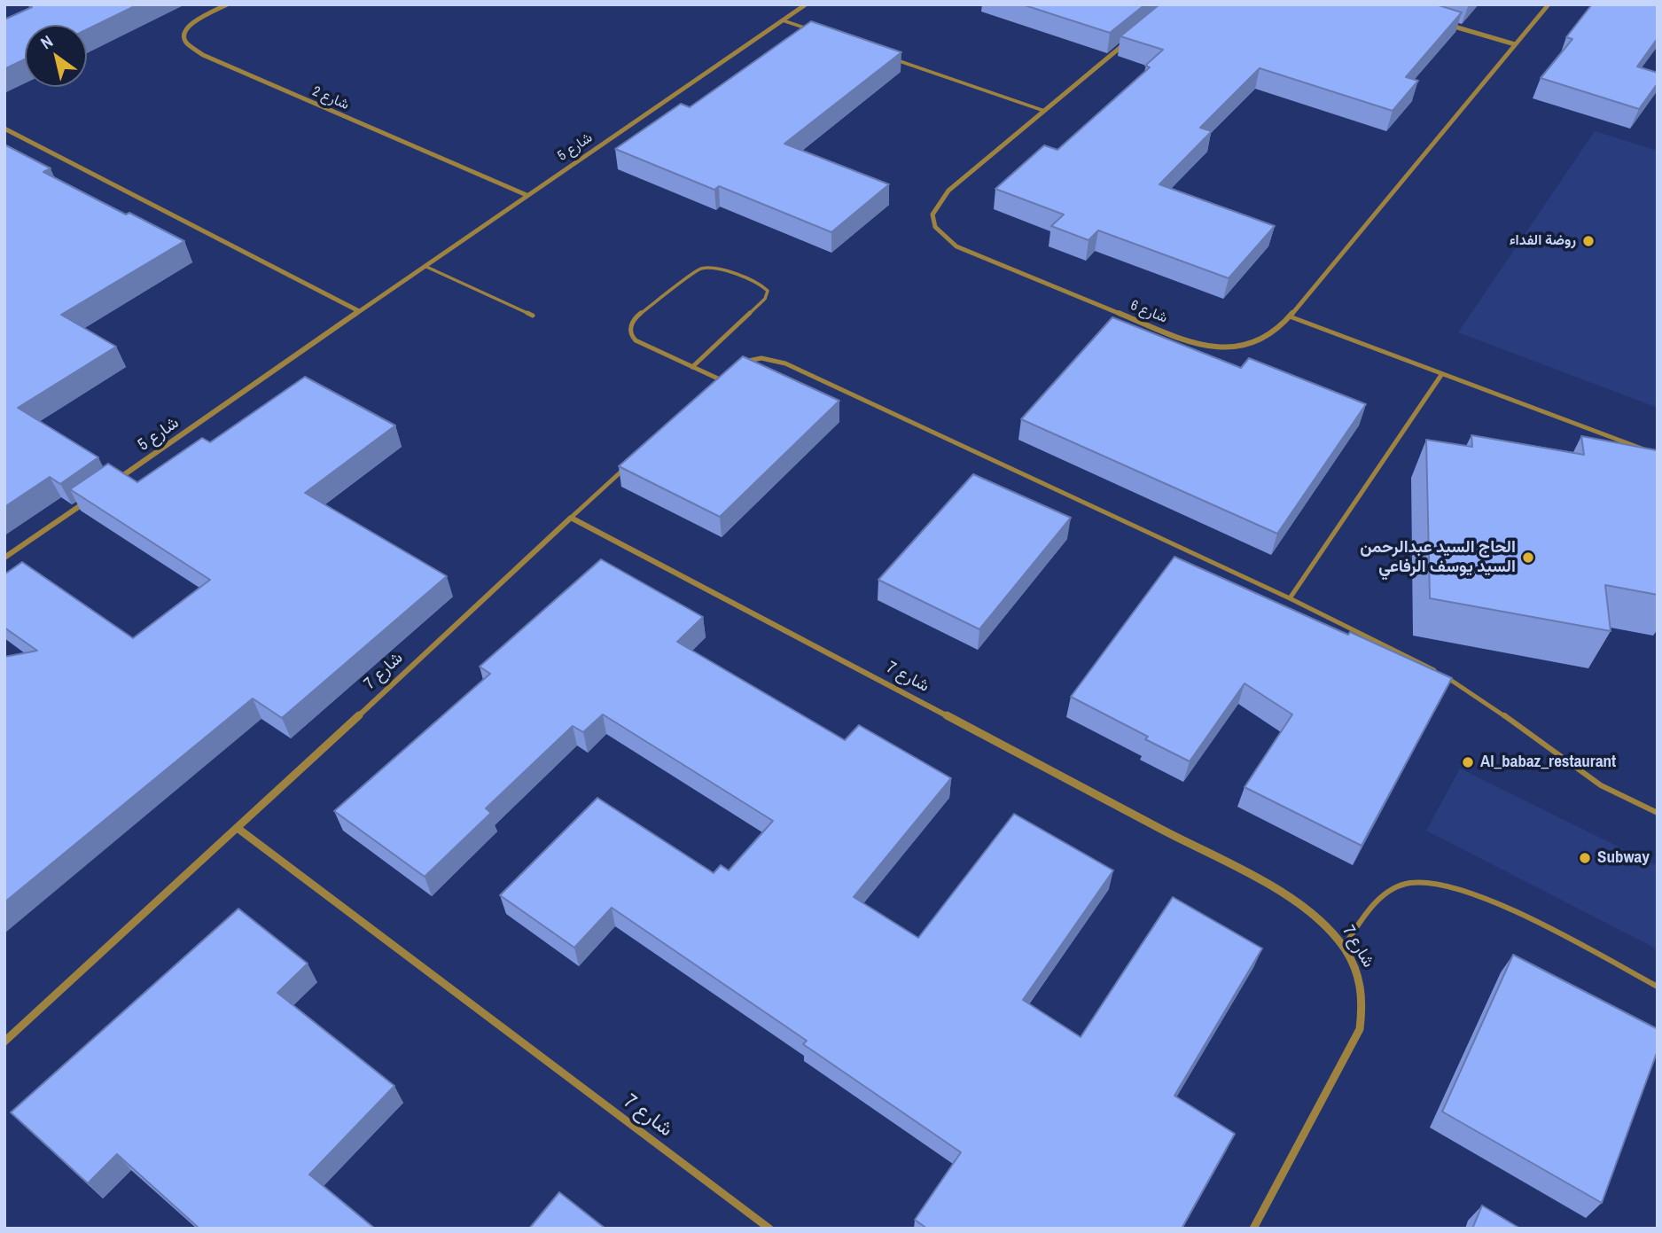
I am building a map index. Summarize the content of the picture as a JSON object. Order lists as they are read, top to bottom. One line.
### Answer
{"streets":{"street":["شارع 2","شارع 5","شارع 6","شارع 7"]},"crossings":[["شارع 2","شارع 5"]],"places":["روضة الفداء","الحاج السيد عبدالرحمن السيد يوسف الرفاعي","Al_babaz_restaurant","Subway"],"north":"top left"}
